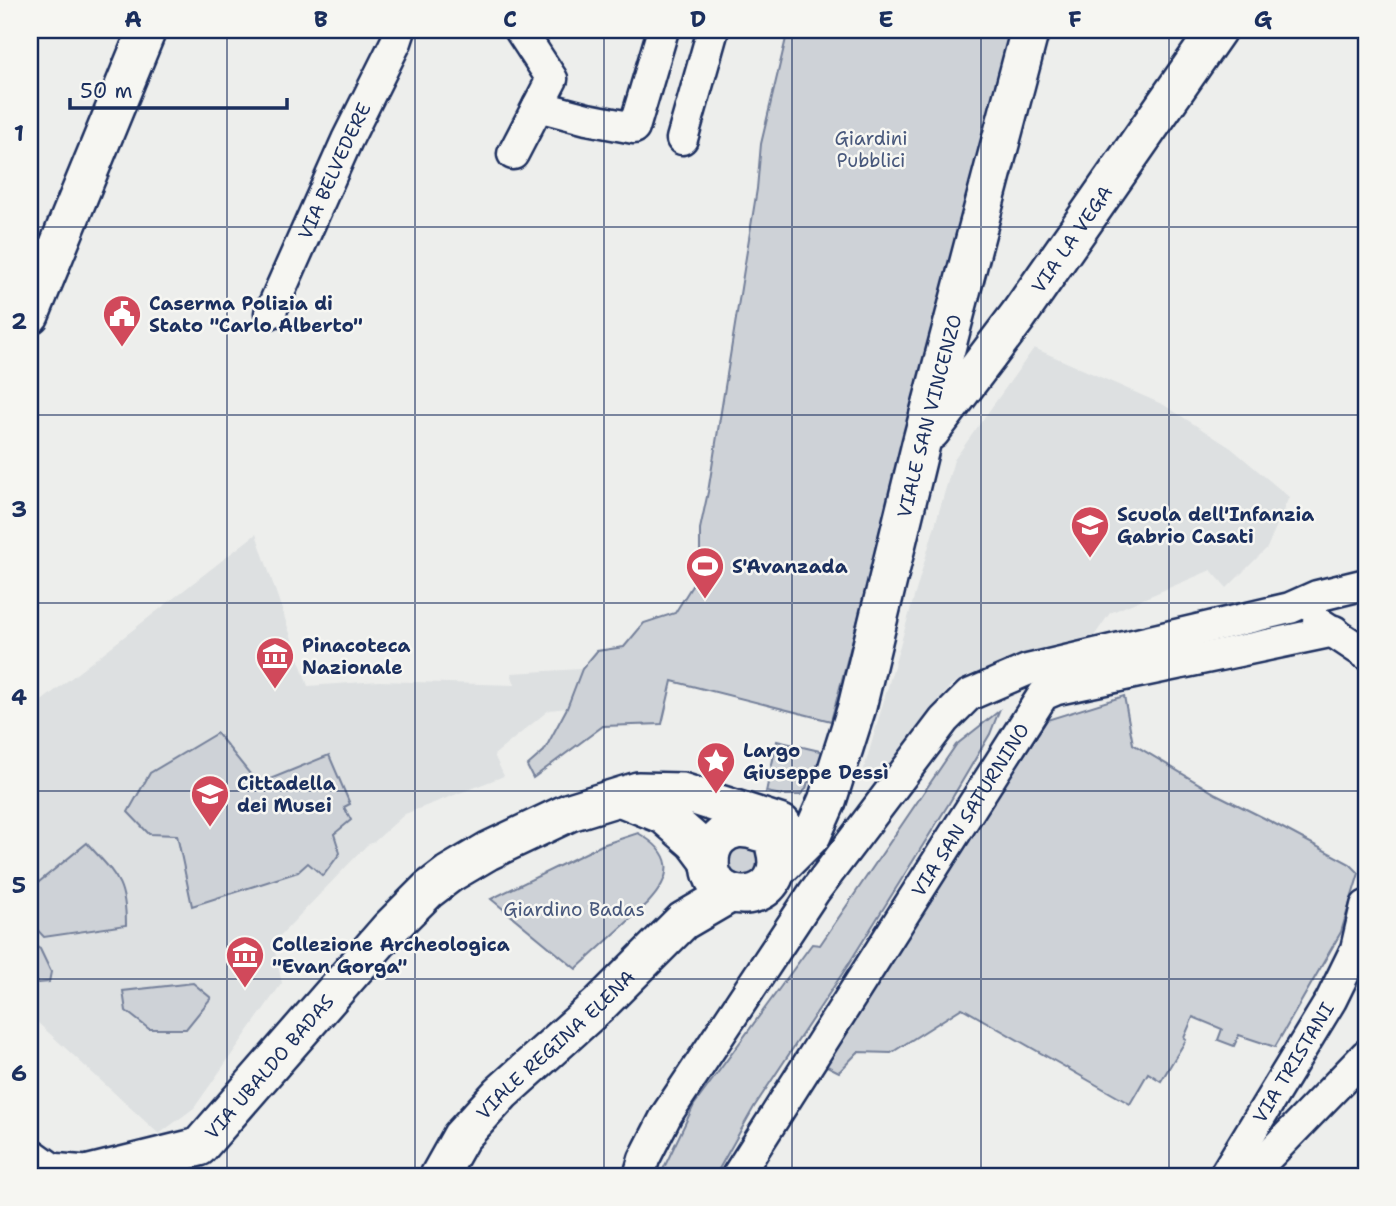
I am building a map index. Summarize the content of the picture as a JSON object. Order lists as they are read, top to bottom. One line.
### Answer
{"streets":{"street":["VIA BELVEDERE","VIA LA VEGA","VIALE SAN VINCENZO","VIA SAN SATURNINO","VIALE REGINA ELENA","VIA TRISTANI","VIA UBALDO BADAS"]},"crossings":[["VIA LA VEGA","VIALE SAN VINCENZO"],["VIALE SAN VINCENZO","VIALE REGINA ELENA"],["VIALE SAN VINCENZO","VIA UBALDO BADAS"],["VIALE REGINA ELENA","VIA UBALDO BADAS"]],"parks":["Giardini Pubblici","Giardino Badas"],"places":{"public building":["Caserma Polizia di Stato \"Carlo Alberto\""],"school or university":["Scuola dell'Infanzia Gabrio Casati","Cittadella dei Musei"],"sports":["S'Avanzada"],"museum":["Pinacoteca Nazionale","Collezione Archeologica \"Evan Gorga\""],"place":["Largo Giuseppe Dessì"]},"scale_bar":"50 m","grid":{"columns":["A","B","C","D","E","F","G"],"rows":["1","2","3","4","5","6"]}}
